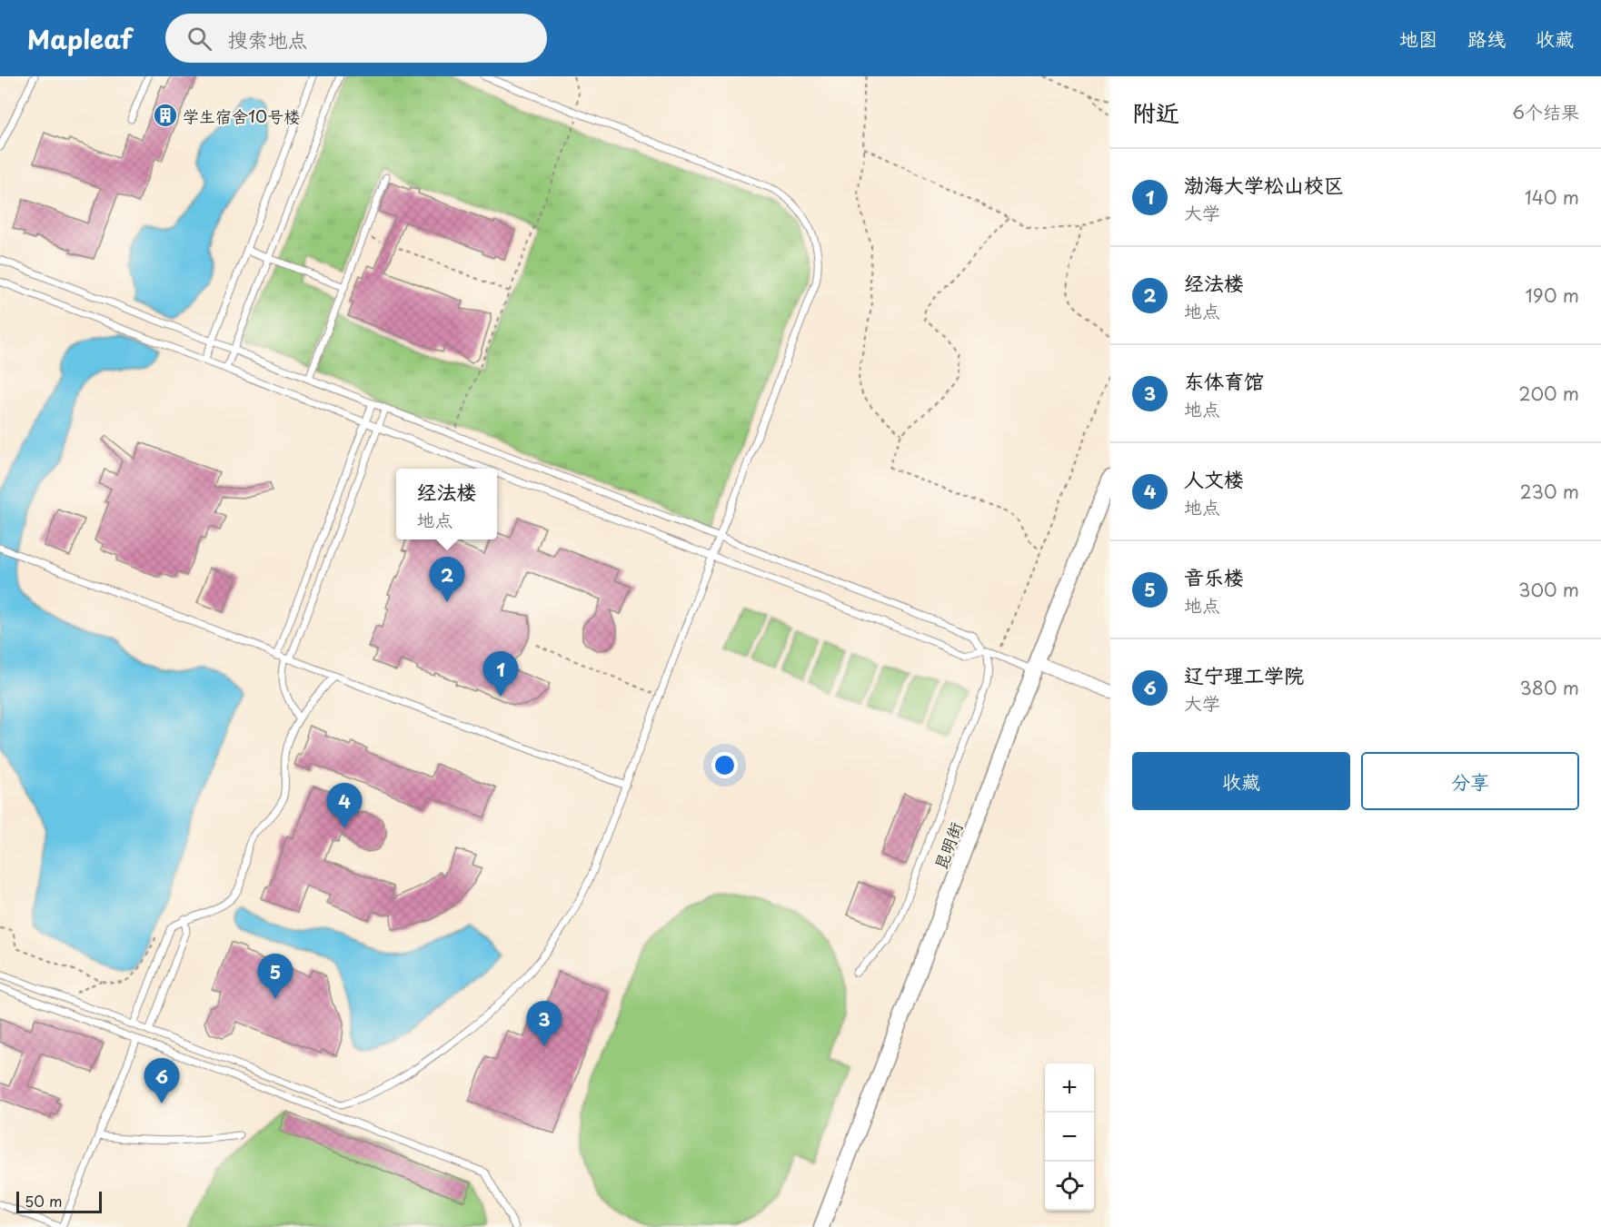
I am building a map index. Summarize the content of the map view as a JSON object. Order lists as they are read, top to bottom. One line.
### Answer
{"streets":{"street":["昆明街"]},"places":{"building":["学生宿舍10号楼"]},"scale_bar":"50 m","page":{"header":"Mapleaf","search":"搜索地点","nav":["地图","路线","收藏"],"heading":["附近","6个结果"],"list":[{"mark":"1","name":"渤海大学松山校区","note":"大学","value":"140 m"},{"mark":"2","name":"经法楼","note":"地点","value":"190 m"},{"mark":"3","name":"东体育馆","note":"地点","value":"200 m"},{"mark":"4","name":"人文楼","note":"地点","value":"230 m"},{"mark":"5","name":"音乐楼","note":"地点","value":"300 m"},{"mark":"6","name":"辽宁理工学院","note":"大学","value":"380 m"}],"popup":["经法楼","地点"],"pins":["2","1","4","5","3","6"],"buttons":["收藏","分享"],"map_buttons":["+","−"],"scale":"50 m"}}
